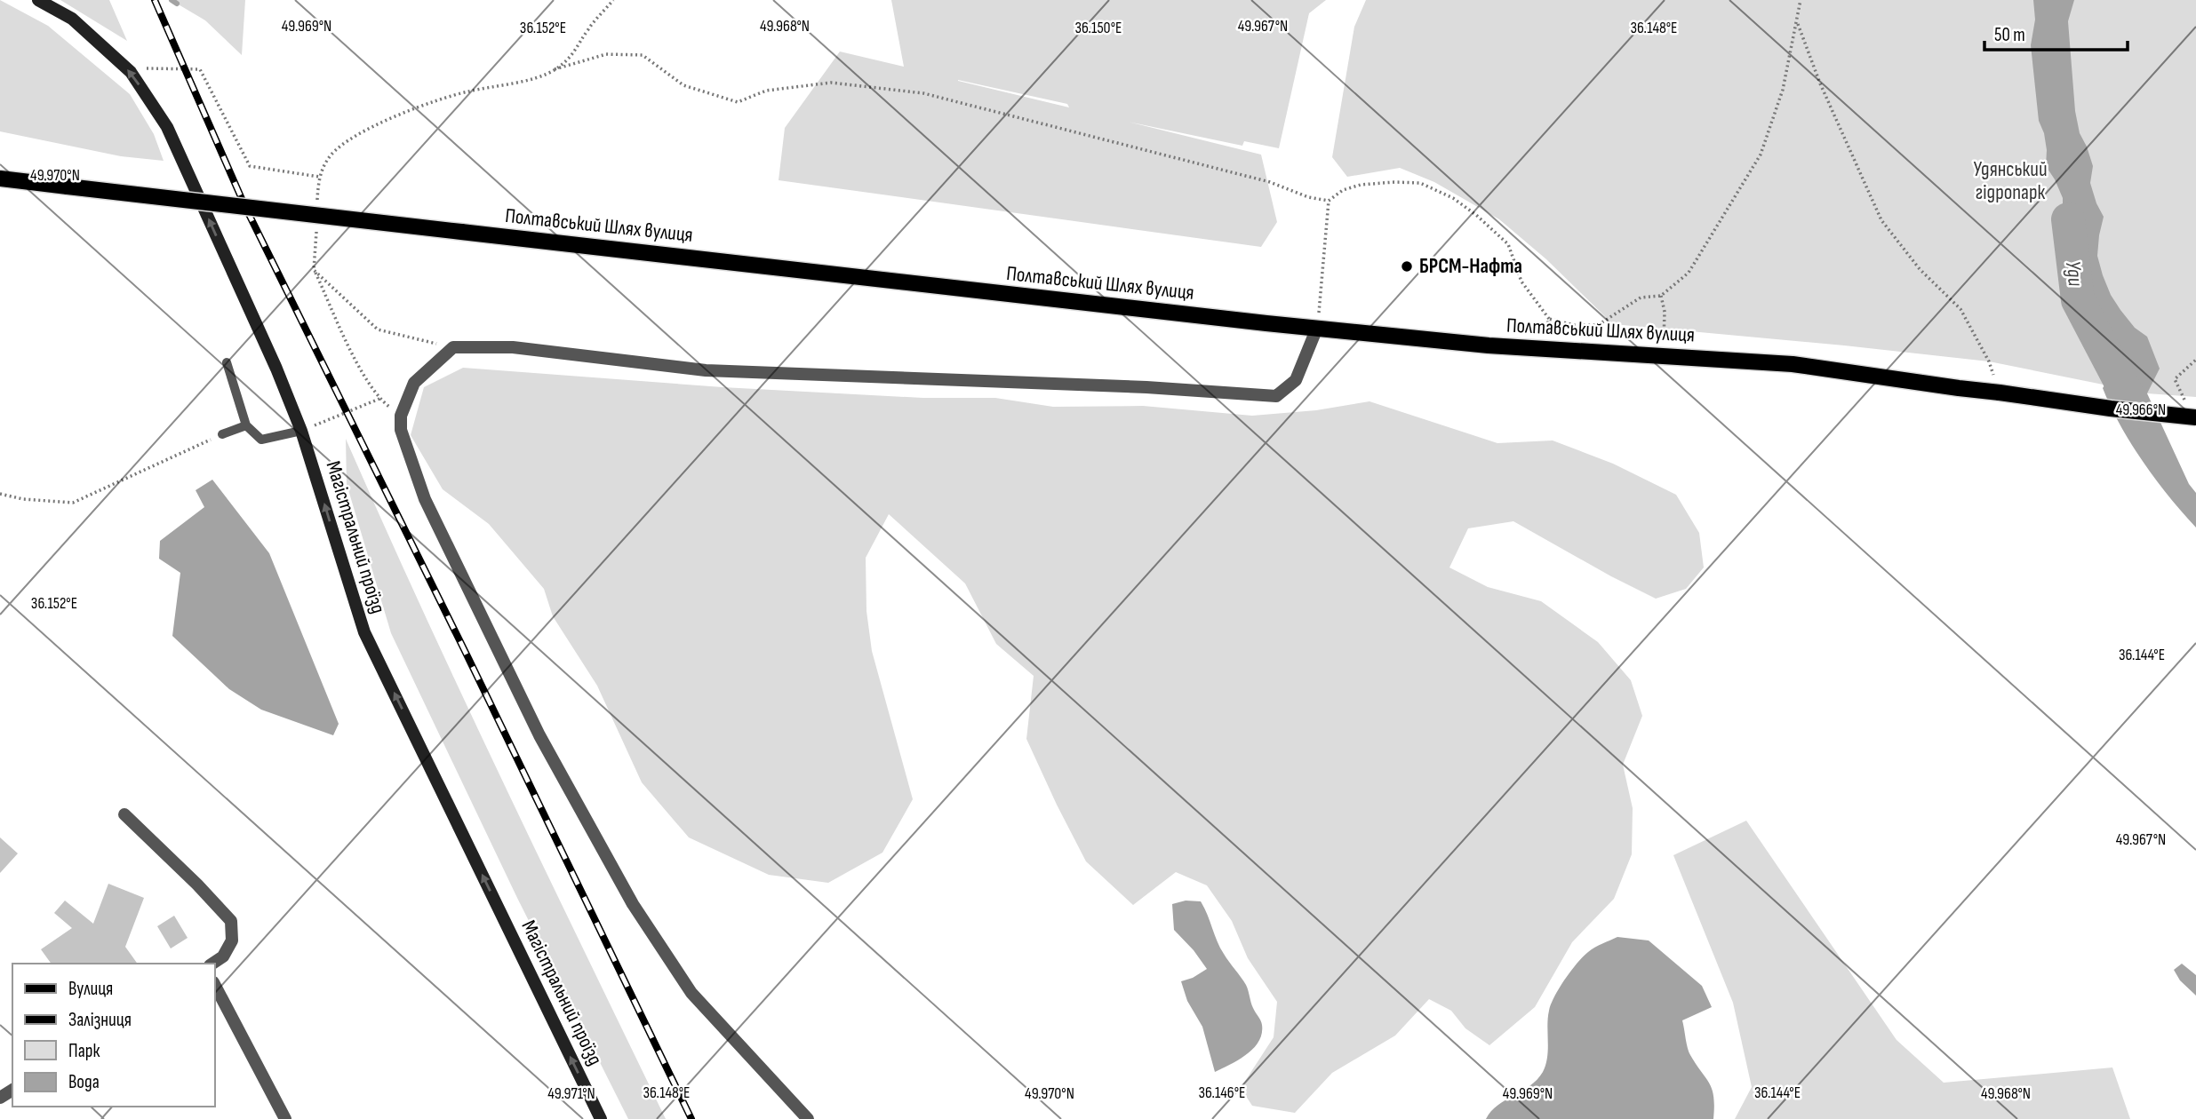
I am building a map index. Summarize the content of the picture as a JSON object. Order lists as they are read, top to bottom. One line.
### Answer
{"streets":{"main road":["Полтавський Шлях вулиця","Магістральний проїзд"]},"one_way":["Магістральний проїзд"],"water":["Уди"],"parks":["Удянський гідропарк"],"places":["БРСМ-Нафта"],"legend":["Вулиця","Залізниця","Парк","Вода"],"scale_bar":"50 m","coordinates":["49.969°N","49.968°N","49.967°N","36.150°E","36.152°E","36.148°E","49.970°N","49.966°N","36.144°E","36.146°E","49.971°N"]}
